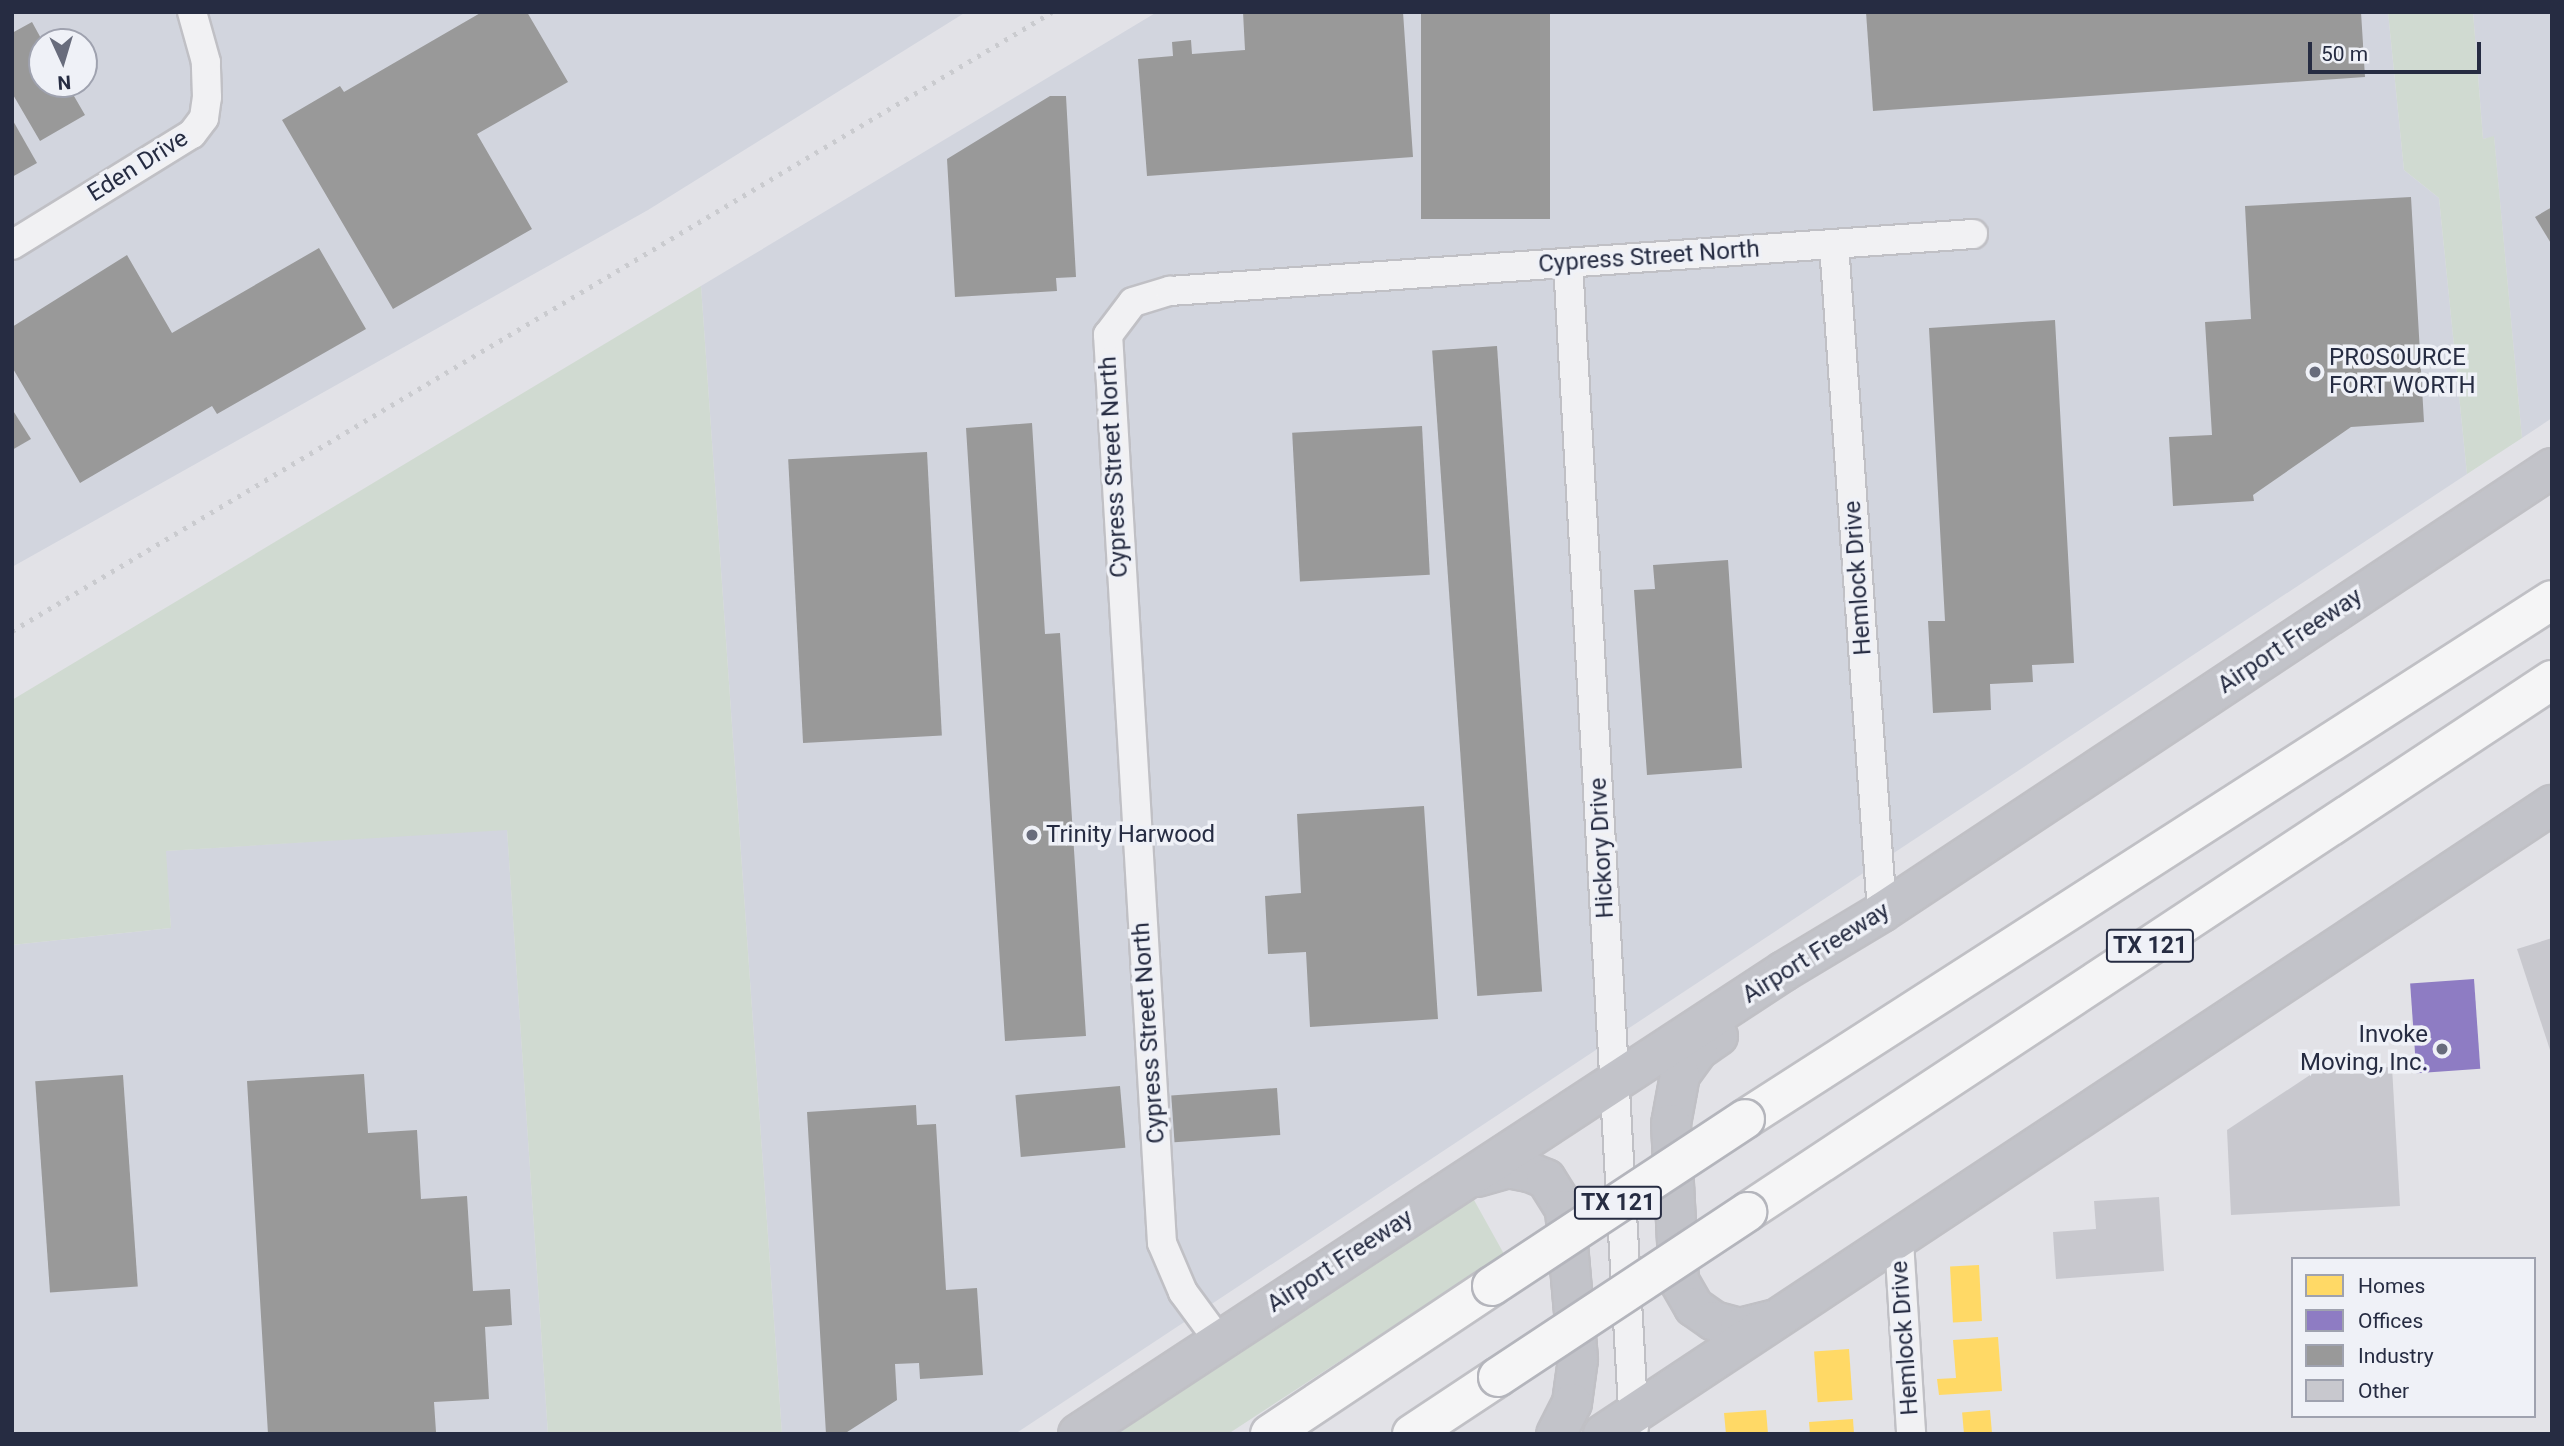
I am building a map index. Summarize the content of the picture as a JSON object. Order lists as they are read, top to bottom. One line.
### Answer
{"streets":{"highway":["TX 121"],"main road":["Airport Freeway"],"street":["Eden Drive","Cypress Street North","Hemlock Drive","Hickory Drive"]},"crossings":[["Cypress Street North","Hemlock Drive"],["Cypress Street North","Airport Freeway"],["Cypress Street North","Hickory Drive"],["Hemlock Drive","Airport Freeway"],["Airport Freeway","Hickory Drive"]],"places":["PROSOURCE FORT WORTH","Trinity Harwood","Invoke Moving, Inc."],"legend":["Homes","Offices","Industry","Other"],"scale_bar":"50 m","north":"bottom"}
